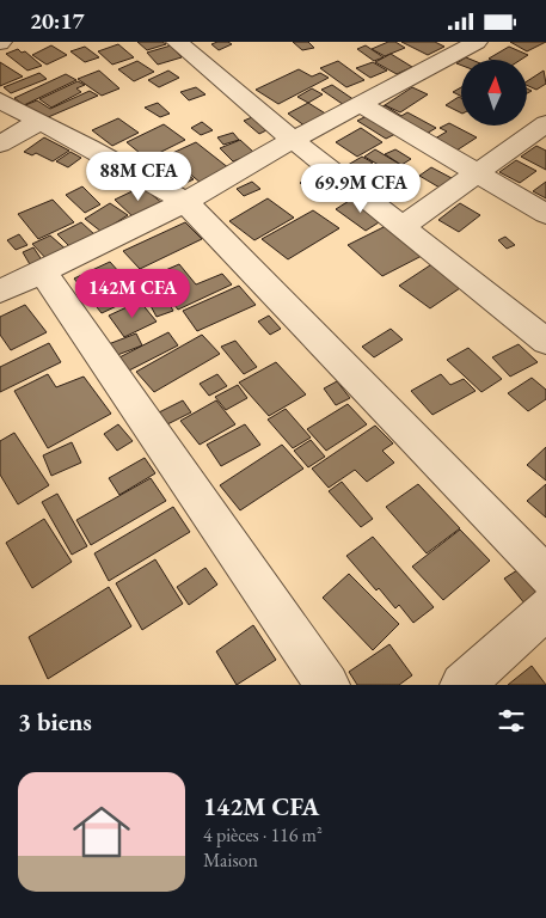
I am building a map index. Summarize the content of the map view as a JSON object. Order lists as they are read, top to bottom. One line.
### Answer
{"north":"top","page":{"status":"20:17","price":["88M CFA","69.9M CFA","142M CFA"],"heading":"3 biens","list":[{"name":"142M CFA","note":"4 pièces · 116 m² · Maison"}]}}
